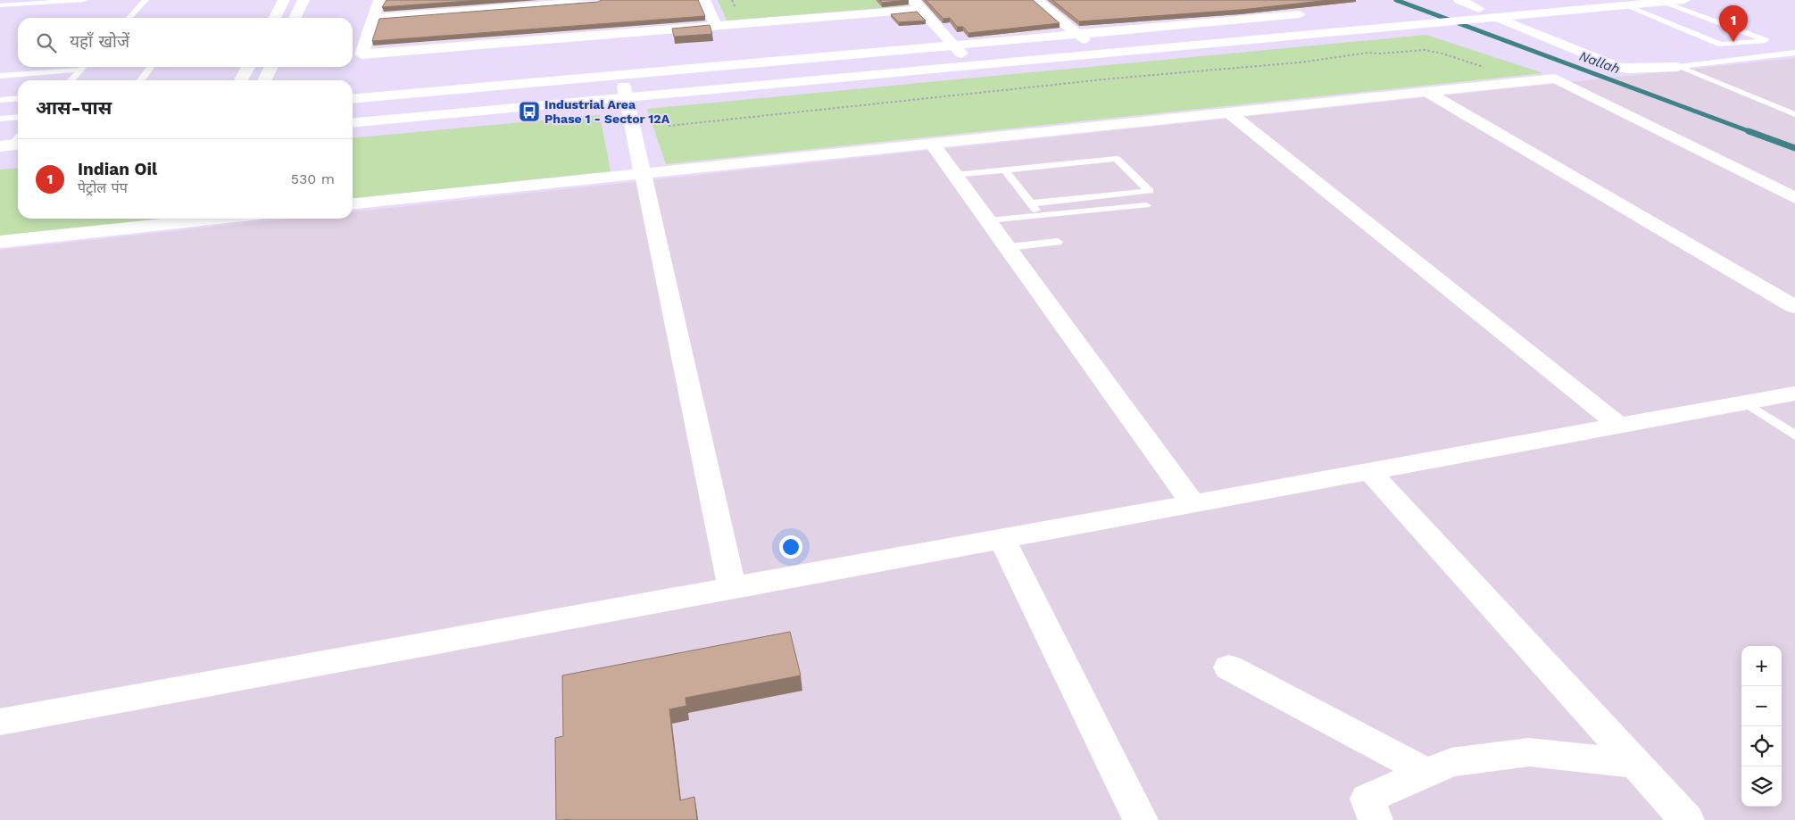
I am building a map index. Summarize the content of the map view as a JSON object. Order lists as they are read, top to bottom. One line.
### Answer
{"water":["Nallah"],"places":{"bus stop":["Industrial Area Phase 1 - Sector 12A"]},"page":{"pins":"1","search":"यहाँ खोजें","heading":"आस-पास","list":[{"mark":"1","name":"Indian Oil","note":"पेट्रोल पंप","value":"530 m"}],"map_buttons":["+","−"]}}
